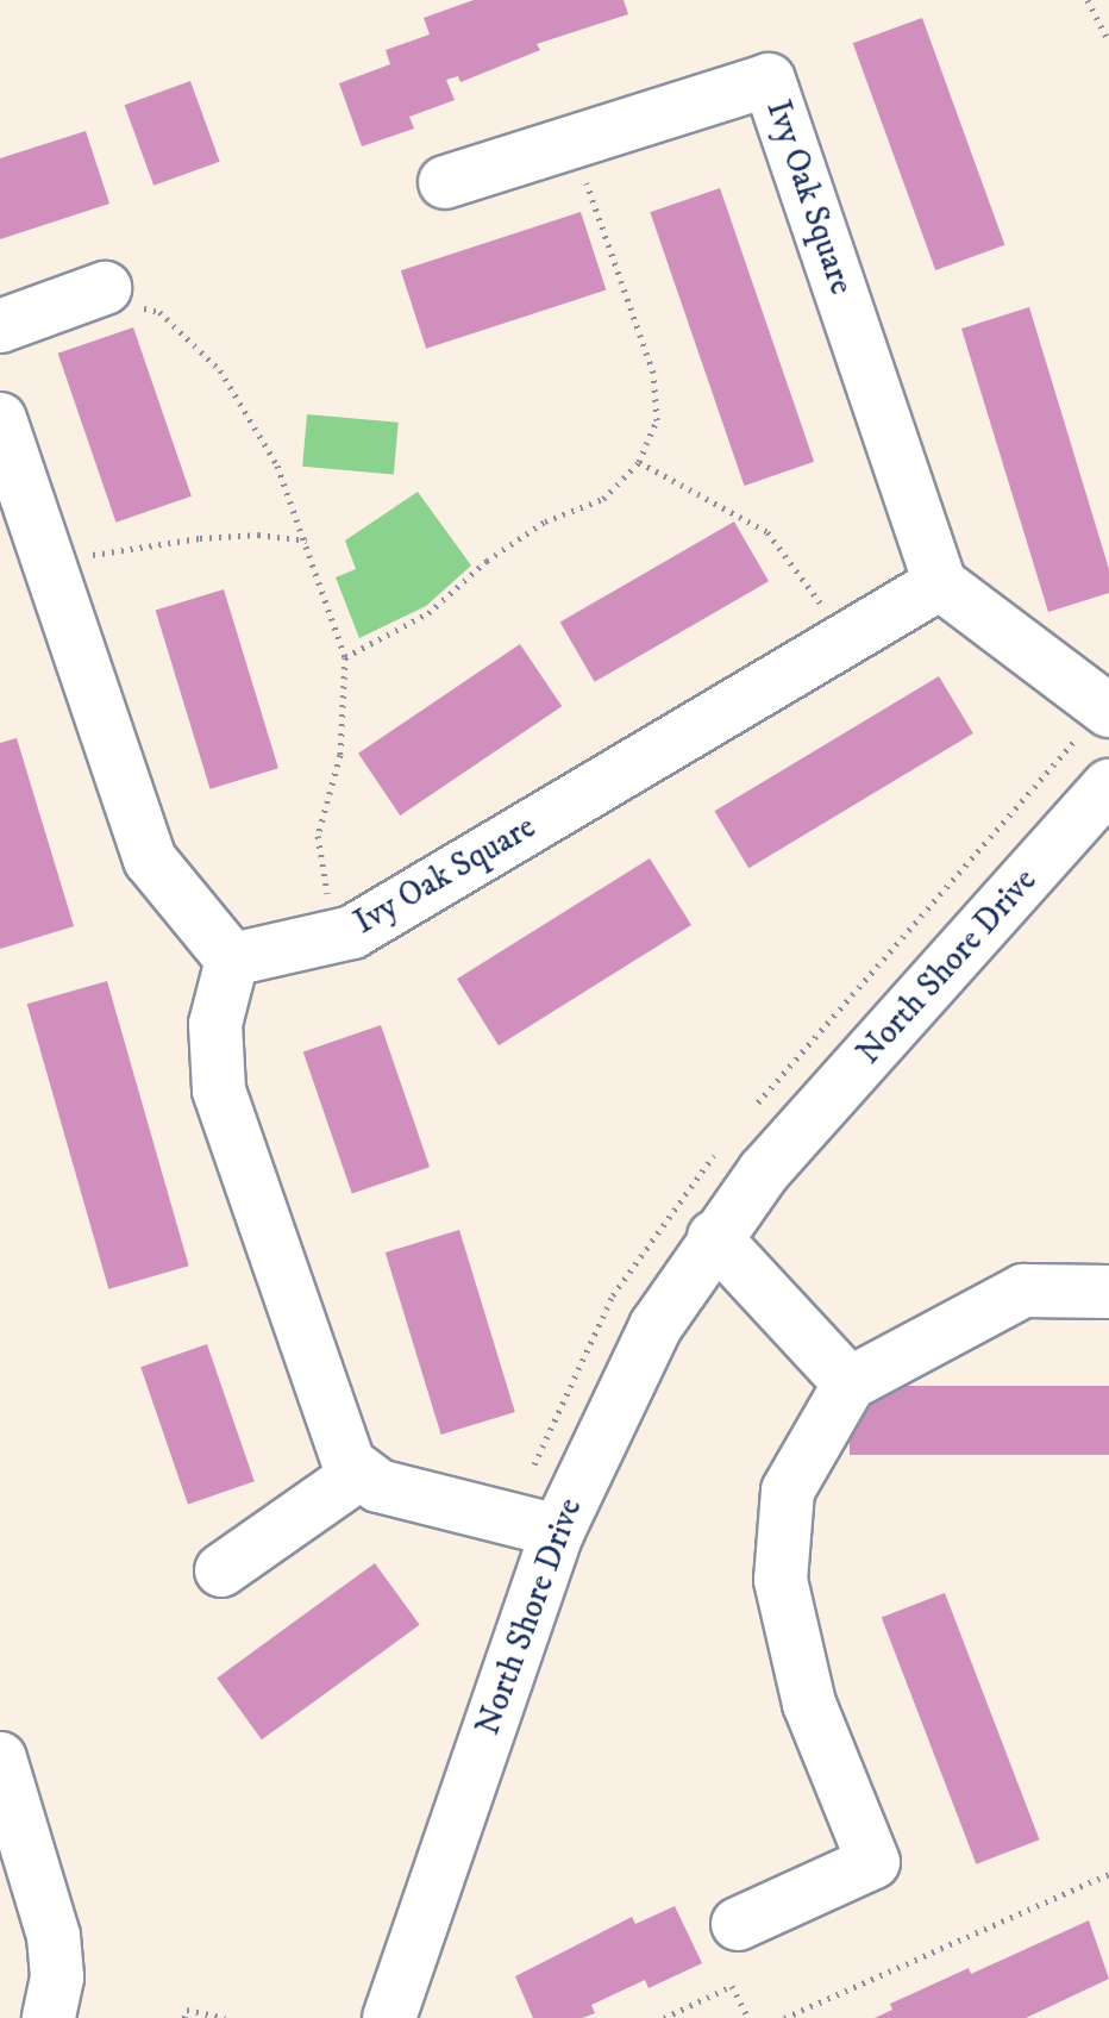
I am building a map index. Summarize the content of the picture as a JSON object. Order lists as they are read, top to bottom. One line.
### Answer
{"streets":{"street":["Ivy Oak Square","North Shore Drive"]}}
